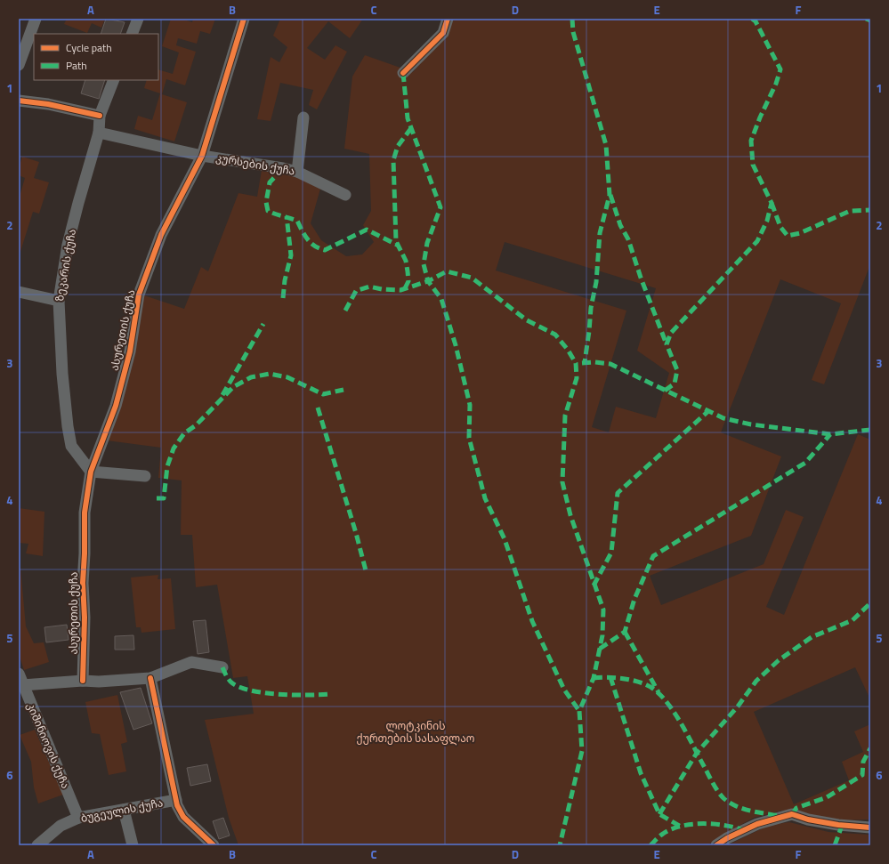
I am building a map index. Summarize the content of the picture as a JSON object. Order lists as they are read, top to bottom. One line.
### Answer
{"streets":{"street":["კურსების ქუჩა","ზეკარის ქუჩა","ასურეთის ქუჩა","კიშინიოვის ქუჩა","ბუგეულის ქუჩა"]},"crossings":[["კურსების ქუჩა","ზეკარის ქუჩა"],["კურსების ქუჩა","ასურეთის ქუჩა"],["ზეკარის ქუჩა","ასურეთის ქუჩა"],["კიშინიოვის ქუჩა","ბუგეულის ქუჩა"]],"parks":["ლოტკინის ქურთების სასაფლაო"],"legend":["Cycle path","Path"],"grid":{"columns":["A","B","C","D","E","F"],"rows":["1","2","3","4","5","6"]}}
